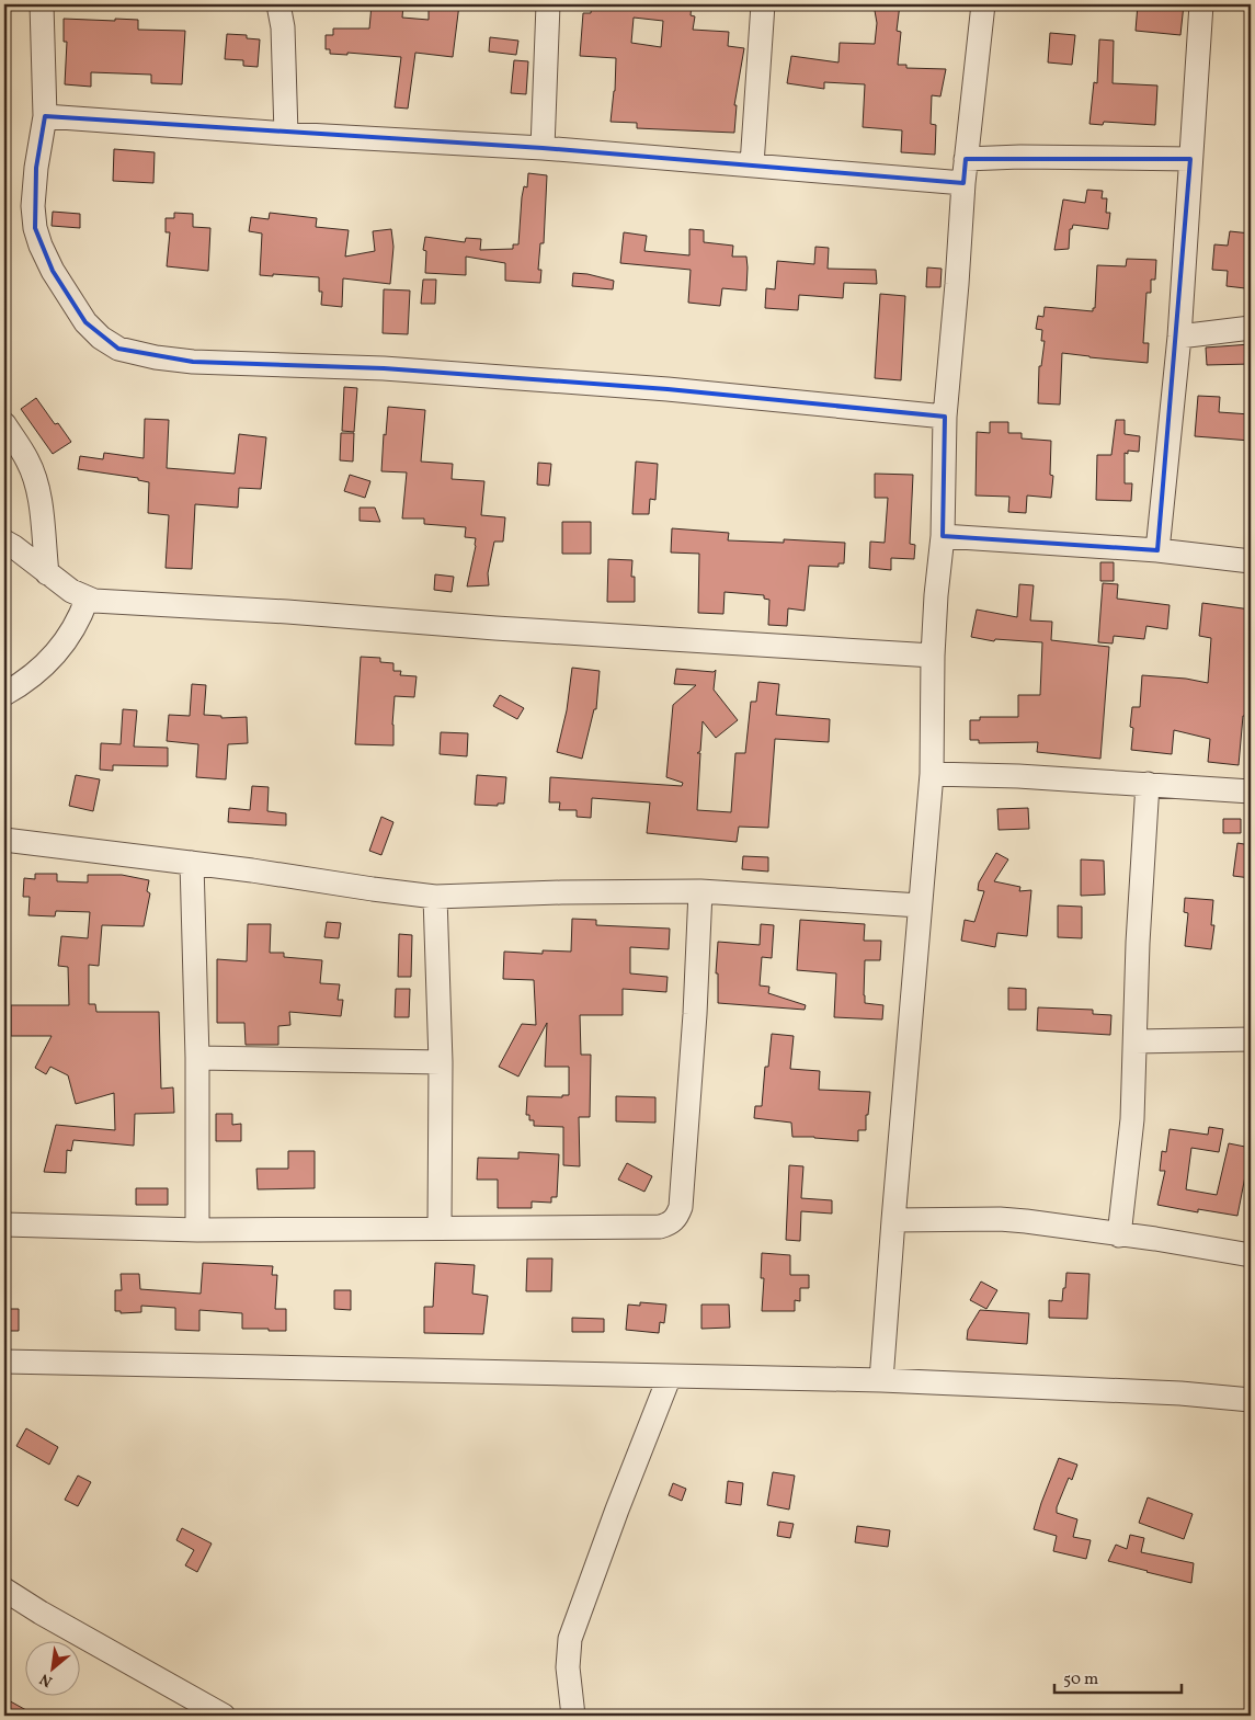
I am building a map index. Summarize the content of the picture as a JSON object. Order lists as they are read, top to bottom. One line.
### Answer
{"scale_bar":"50 m","north":"bottom left"}
